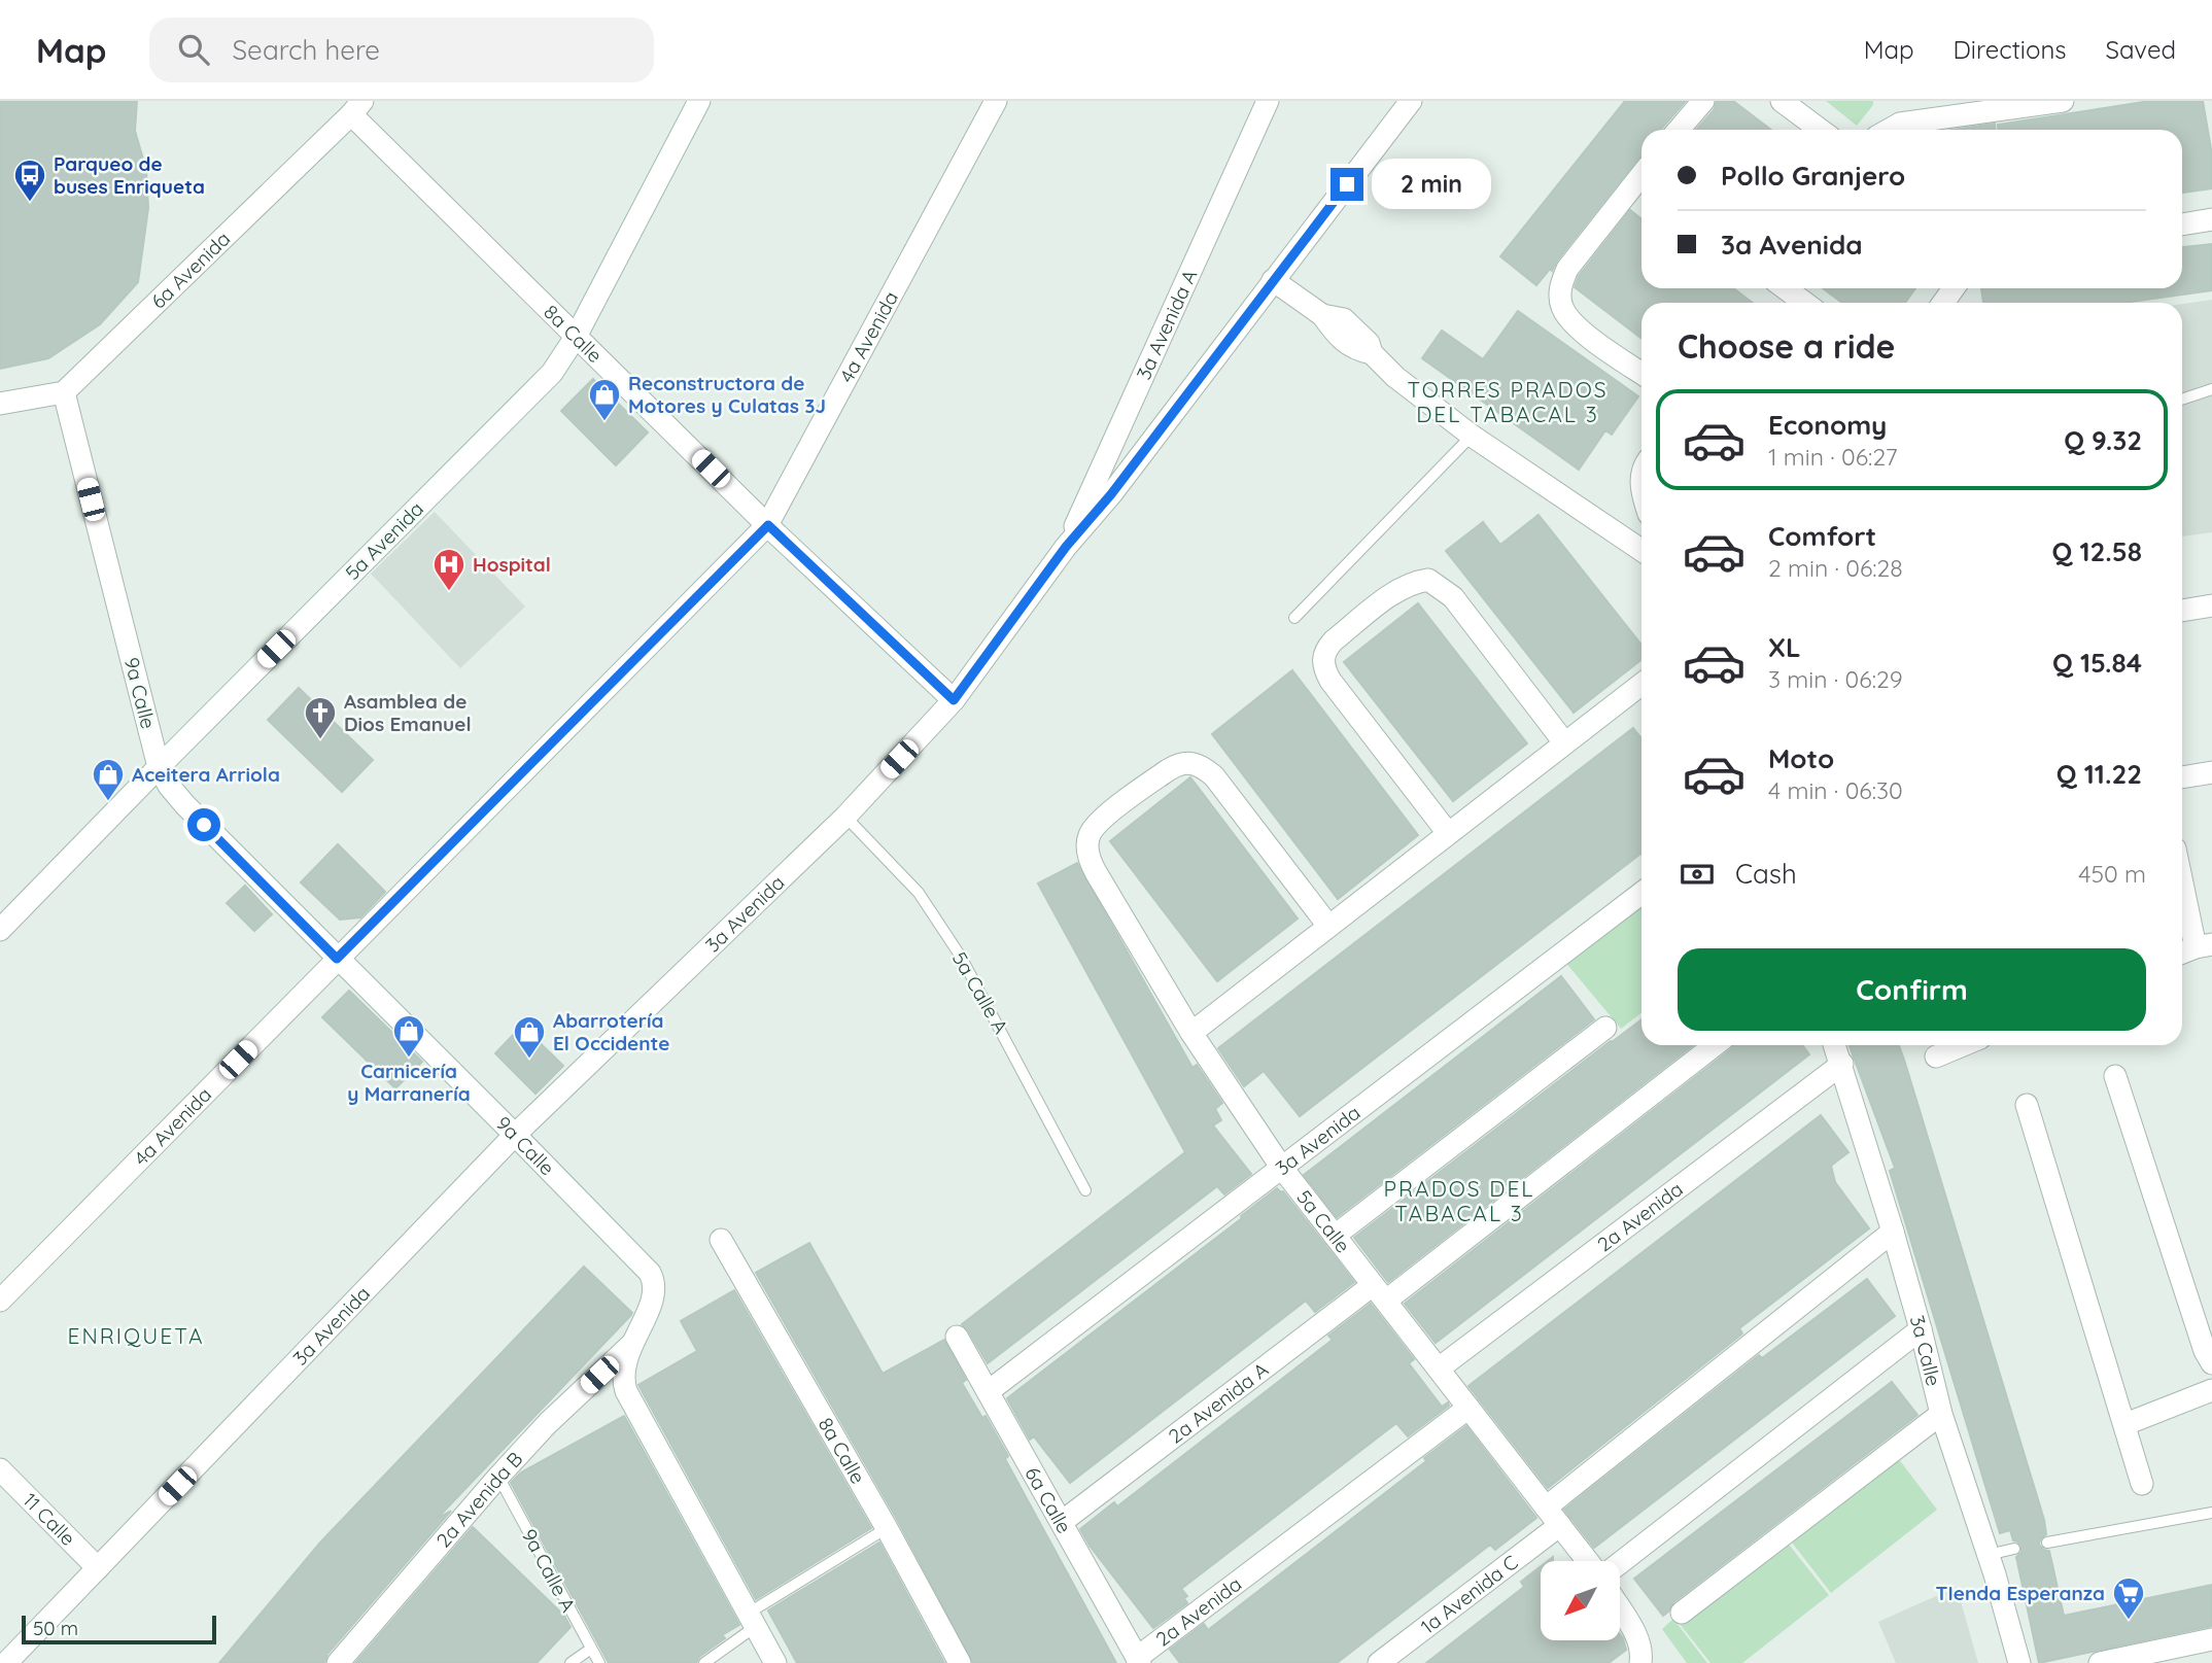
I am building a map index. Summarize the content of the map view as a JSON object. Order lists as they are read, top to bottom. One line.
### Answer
{"streets":{"street":["6a Avenida","3a Avenida A","8a Calle","4a Avenida","5a Avenida","9a Calle","3a Avenida","2a Avenida","5a Calle","3a Calle","2a Avenida A","2a Avenida B","6a Calle","11 Calle","1a Avenida C"],"lane":["5a Calle A","9a Calle A"]},"crossings":[["6a Avenida","8a Calle"],["6a Avenida","9a Calle"],["3a Avenida A","3a Avenida"],["8a Calle","4a Avenida"],["8a Calle","5a Avenida"],["8a Calle","3a Avenida"],["4a Avenida","9a Calle"],["5a Avenida","9a Calle"],["9a Calle","3a Avenida"],["9a Calle","2a Avenida B"],["3a Avenida","5a Calle A"],["3a Avenida","5a Calle"],["3a Avenida","6a Calle"],["3a Avenida","11 Calle"],["2a Avenida","5a Calle"],["2a Avenida","3a Calle"],["2a Avenida","6a Calle"],["5a Calle","2a Avenida A"],["5a Calle","1a Avenida C"],["2a Avenida A","6a Calle"],["2a Avenida B","9a Calle A"]],"districts":["TORRES PRADOS DEL TABACAL 3","PRADOS DEL TABACAL 3","ENRIQUETA"],"places":{"bus stop":["Parqueo de buses Enriqueta"],"shop":["Reconstructora de Motores y Culatas 3J","Aceitera Arriola","Carnicería y Marranería","Abarrotería El Occidente"],"hospital":["Hospital"],"church":["Asamblea de Dios Emanuel"],"supermarket":["TIenda Esperanza"]},"scale_bar":"50 m","north":"bottom left","page":{"header":"Map","search":"Search here","nav":["Map","Directions","Saved"],"banner":["Pollo Granjero","3a Avenida"],"bubble":"2 min","heading":"Choose a ride","list":[{"name":"Economy","note":"1 min · 06:27","value":"Q 9.32"},{"name":"Comfort","note":"2 min · 06:28","value":"Q 12.58"},{"name":"XL","note":"3 min · 06:29","value":"Q 15.84"},{"name":"Moto","note":"4 min · 06:30","value":"Q 11.22"}],"pay":["Cash","450 m"],"buttons":"Confirm","scale":"50 m"}}
